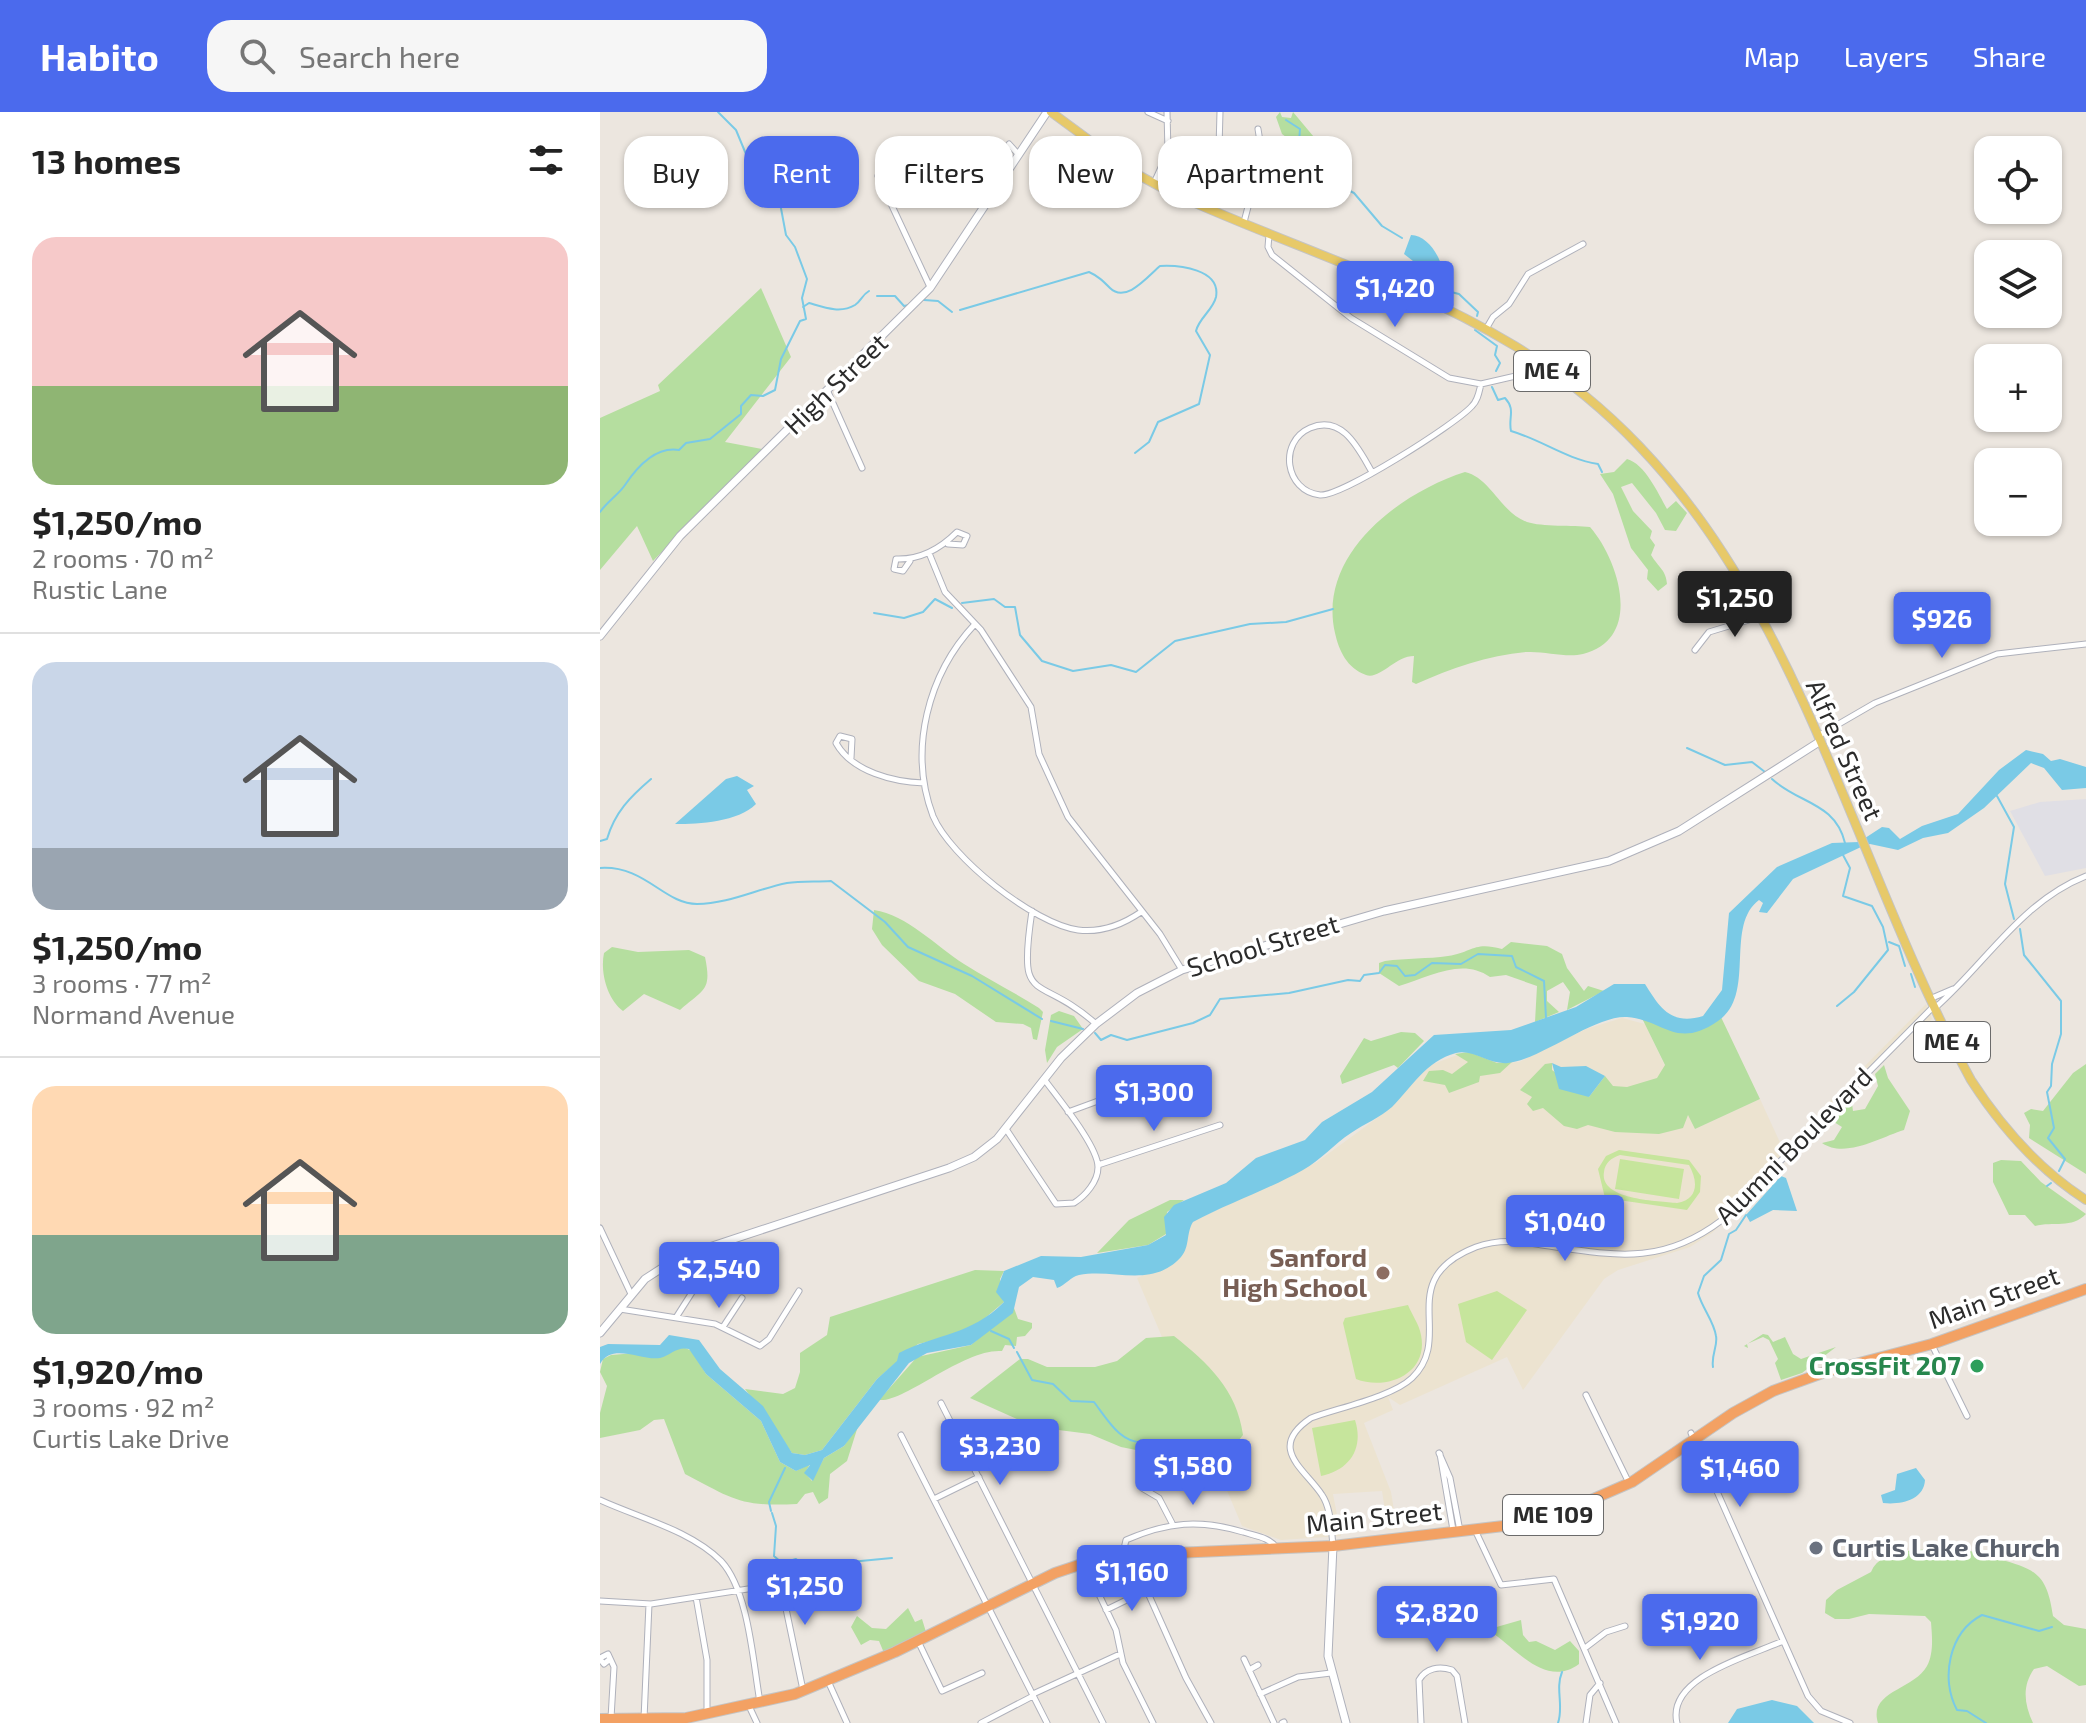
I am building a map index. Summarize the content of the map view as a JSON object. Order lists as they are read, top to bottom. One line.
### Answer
{"streets":{"highway":["Main Street","ME 109"],"main road":["ME 4","Alfred Street"],"street":["High Street","School Street","Alumni Boulevard"]},"crossings":[["High Street","Alfred Street"],["Alfred Street","School Street"],["Alfred Street","Alumni Boulevard"],["Alumni Boulevard","Main Street"]],"places":["Sanford High School","CrossFit 207","Curtis Lake Church"],"page":{"header":"Habito","search":"Search here","nav":["Map","Layers","Share"],"heading":"13 homes","map_buttons":["+","−"],"chip":["Buy","Rent","Filters","New","Apartment"],"list":[{"name":"$1,250/mo","note":"2 rooms · 70 m² · Rustic Lane"},{"name":"$1,250/mo","note":"3 rooms · 77 m² · Normand Avenue"},{"name":"$1,920/mo","note":"3 rooms · 92 m² · Curtis Lake Drive"}],"price":["$1,420","$1,250","$926","$1,300","$1,040","$2,540","$3,230","$1,580","$1,460","$1,160","$1,250","$2,820","$1,920"]}}
